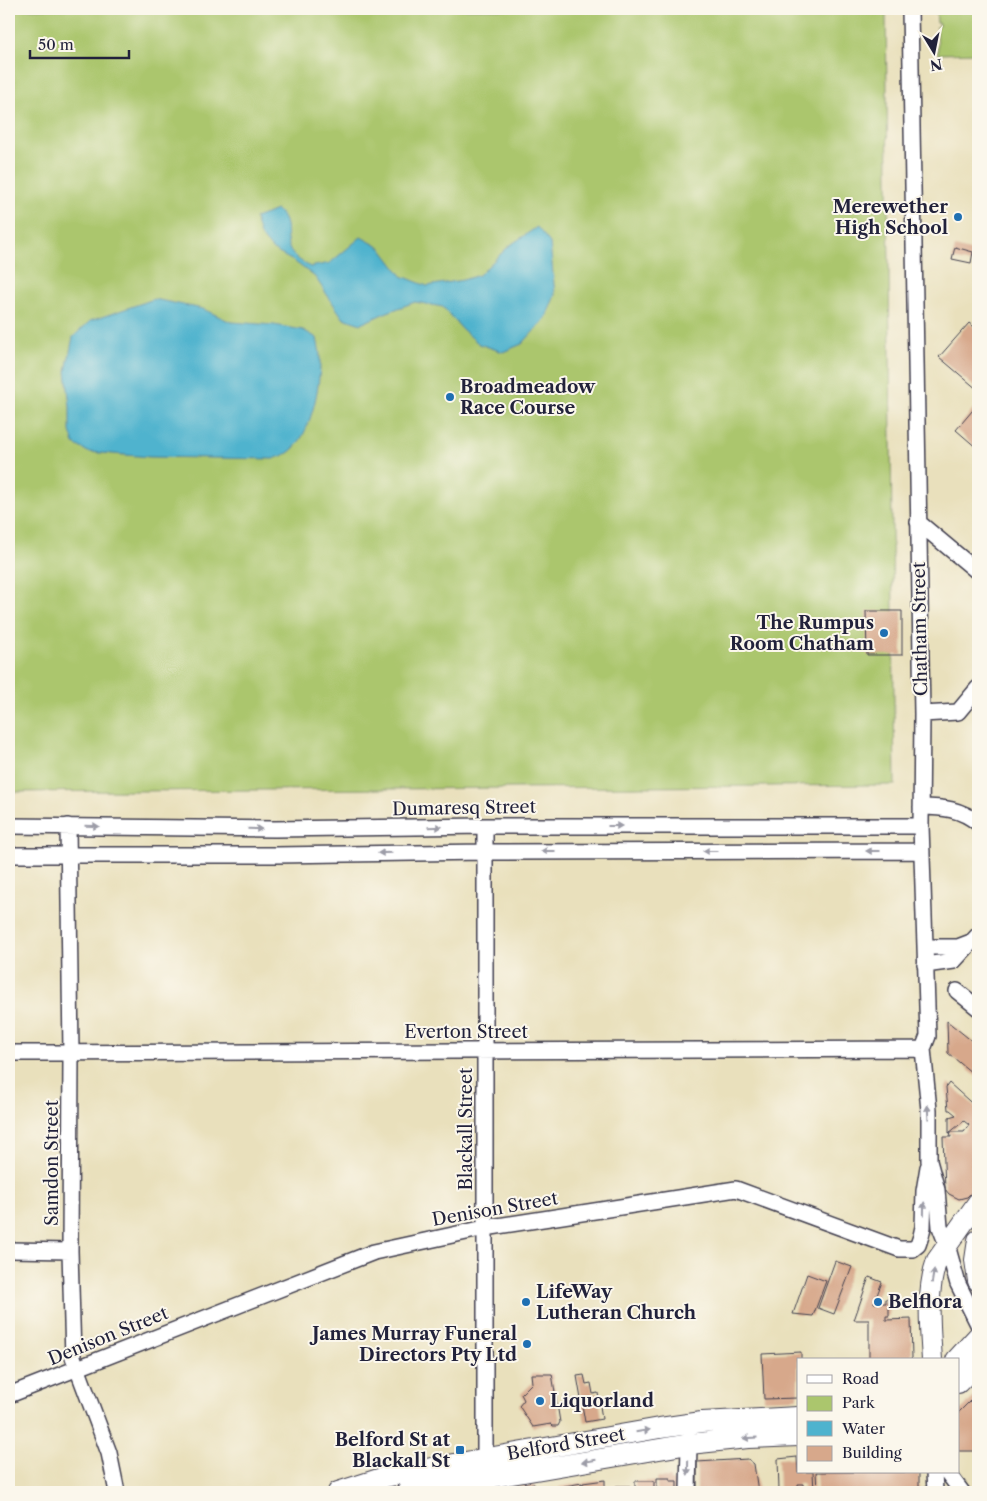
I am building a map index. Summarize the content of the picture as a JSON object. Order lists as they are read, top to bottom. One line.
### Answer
{"streets":{"main road":["Belford Street"],"street":["Chatham Street","Dumaresq Street","Everton Street","Blackall Street","Samdon Street","Denison Street"]},"crossings":[["Chatham Street","Dumaresq Street"],["Chatham Street","Everton Street"],["Chatham Street","Denison Street"],["Dumaresq Street","Blackall Street"],["Dumaresq Street","Samdon Street"],["Everton Street","Blackall Street"],["Everton Street","Samdon Street"],["Blackall Street","Denison Street"],["Blackall Street","Belford Street"],["Samdon Street","Denison Street"]],"one_way":["Denison Street"],"places":{"other":["Merewether High School","Broadmeadow Race Course","The Rumpus Room Chatham","LifeWay Lutheran Church","Belflora","James Murray Funeral Directors Pty Ltd","Liquorland"],"transit":["Belford St at Blackall St"]},"legend":["Road","Park","Water","Building"],"scale_bar":"50 m","north":"bottom"}
